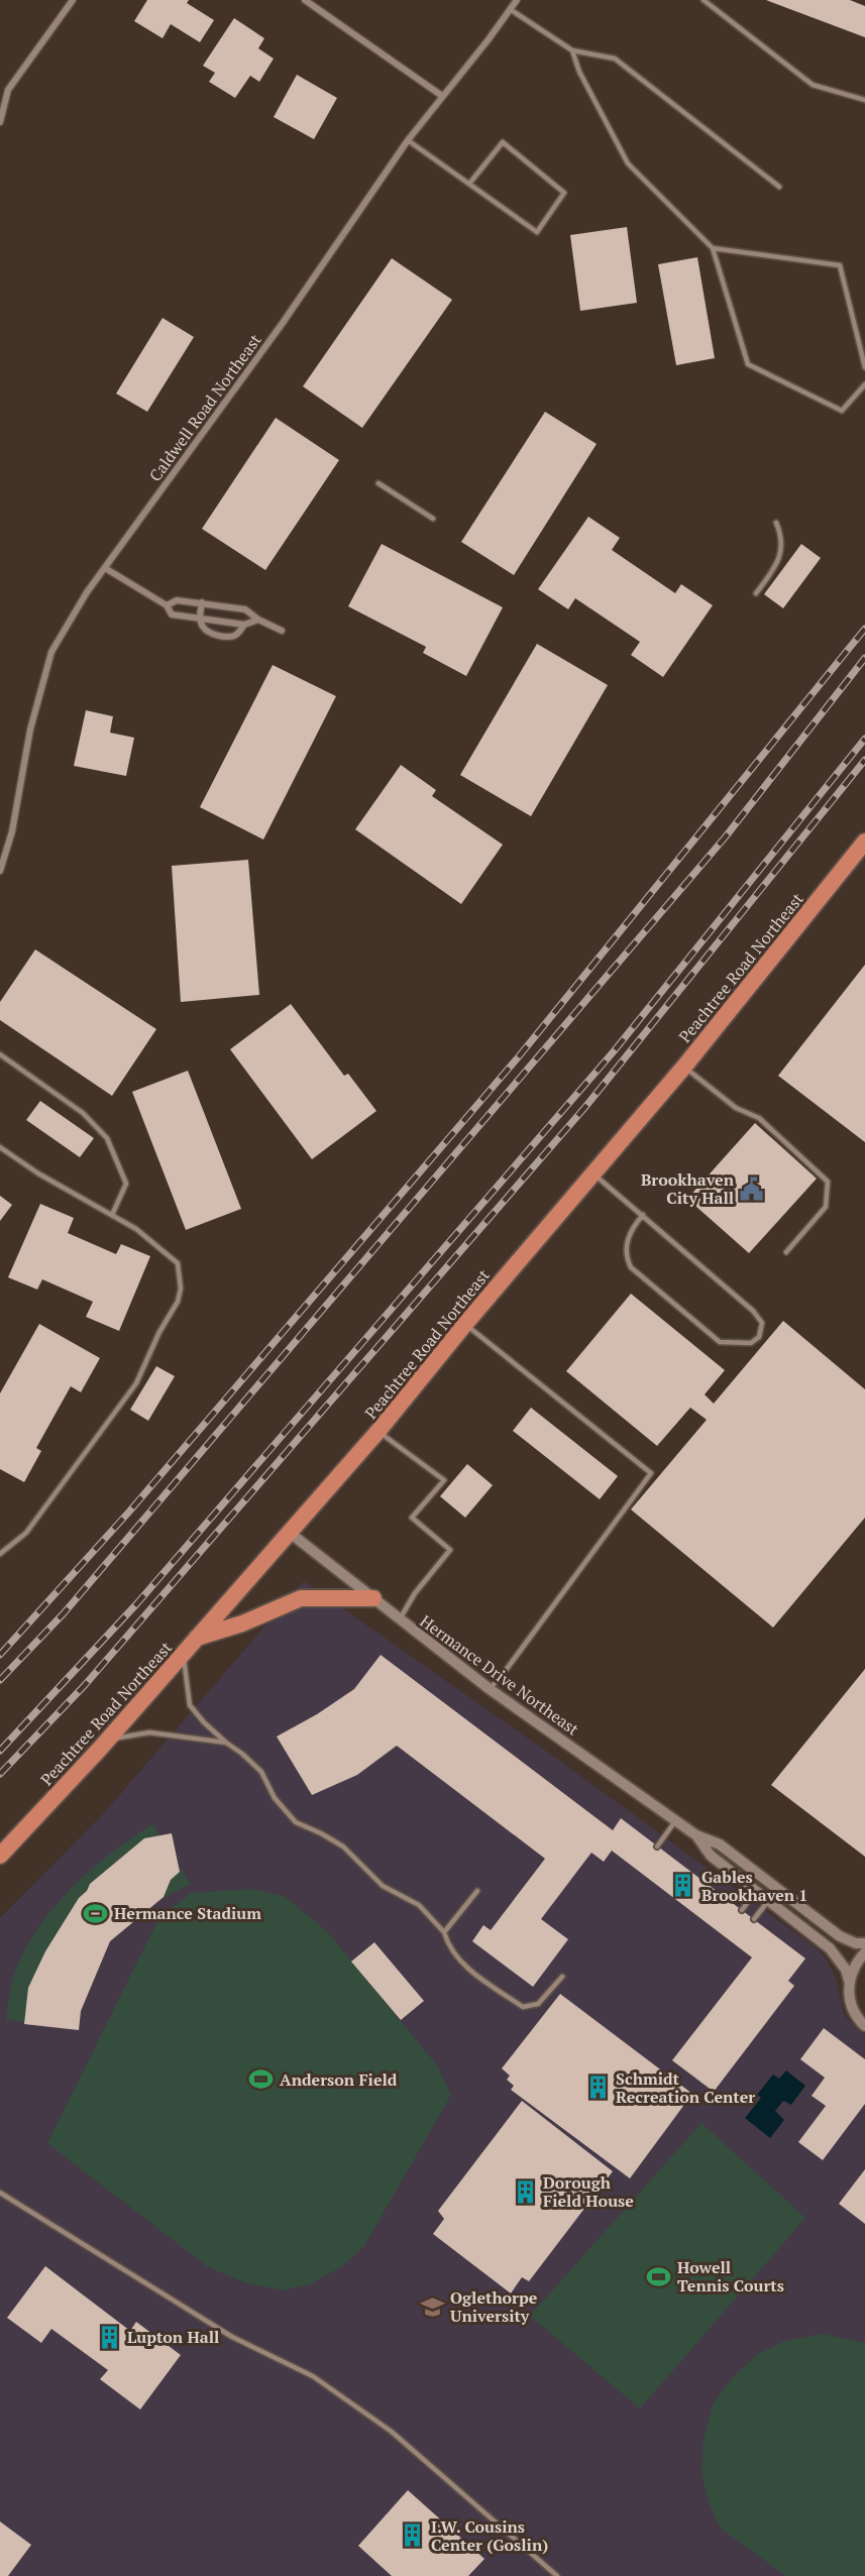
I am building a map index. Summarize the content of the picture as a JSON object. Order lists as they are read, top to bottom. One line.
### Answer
{"streets":{"highway":["Peachtree Road Northeast"],"street":["Caldwell Road Northeast","Hermance Drive Northeast"]},"crossings":[["Peachtree Road Northeast","Hermance Drive Northeast"]],"places":{"public building":["Brookhaven City Hall"],"building":["Gables Brookhaven 1","Schmidt Recreation Center","Dorough Field House","Lupton Hall","I.W. Cousins Center (Goslin)"],"sports":["Hermance Stadium","Anderson Field","Howell Tennis Courts"],"school or university":["Oglethorpe University"]}}
